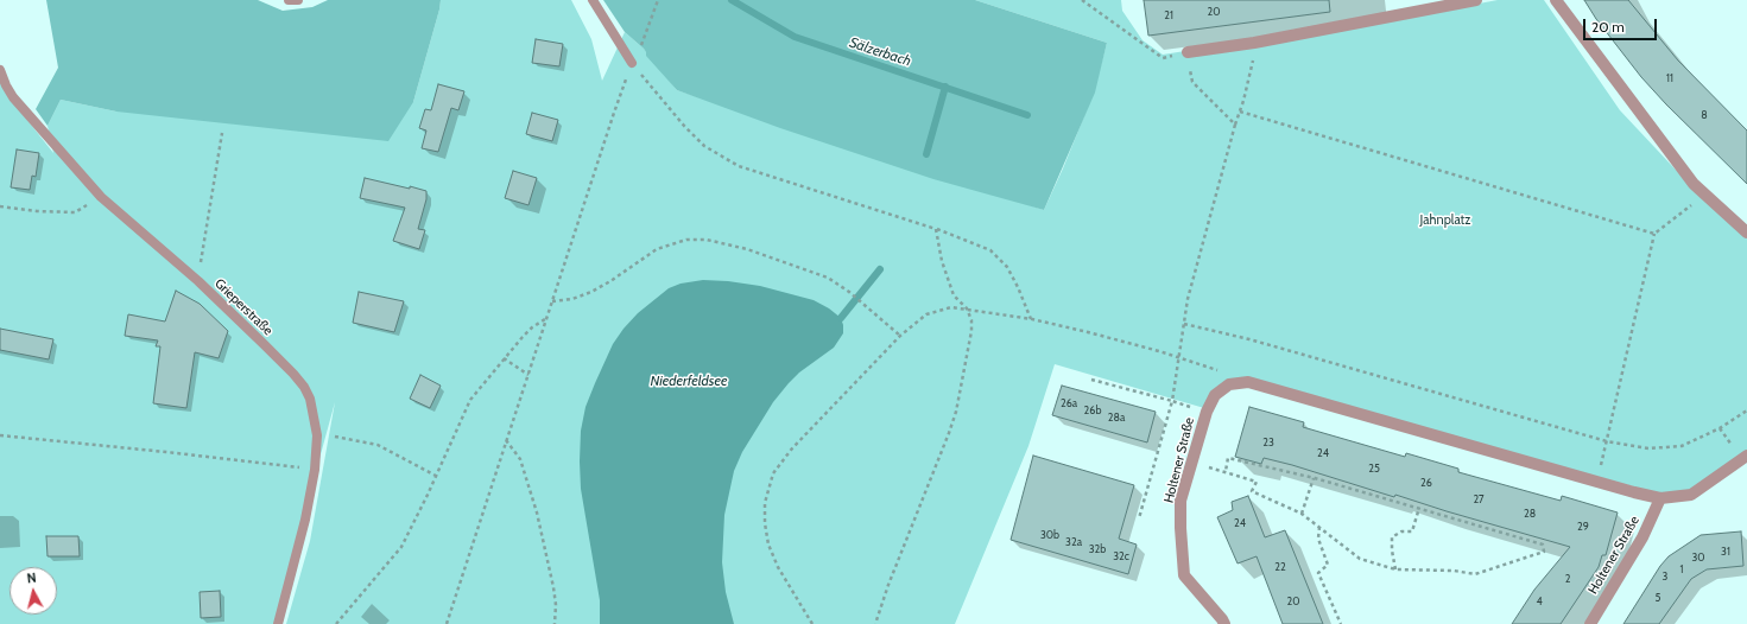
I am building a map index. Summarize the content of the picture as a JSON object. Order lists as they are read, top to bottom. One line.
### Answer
{"streets":{"street":["Holtener Straße"],"lane":["Grieperstraße"]},"water":["Sälzerbach","Niederfeldsee"],"parks":["Jahnplatz"],"house_numbers":["20","21","11","8","26a","26b","28a","23","24","25","26","27","28","24","29","30b","32a","32b","31","32c","30","22","1","3","2","5","20","4"],"scale_bar":"20 m","north":"top"}
